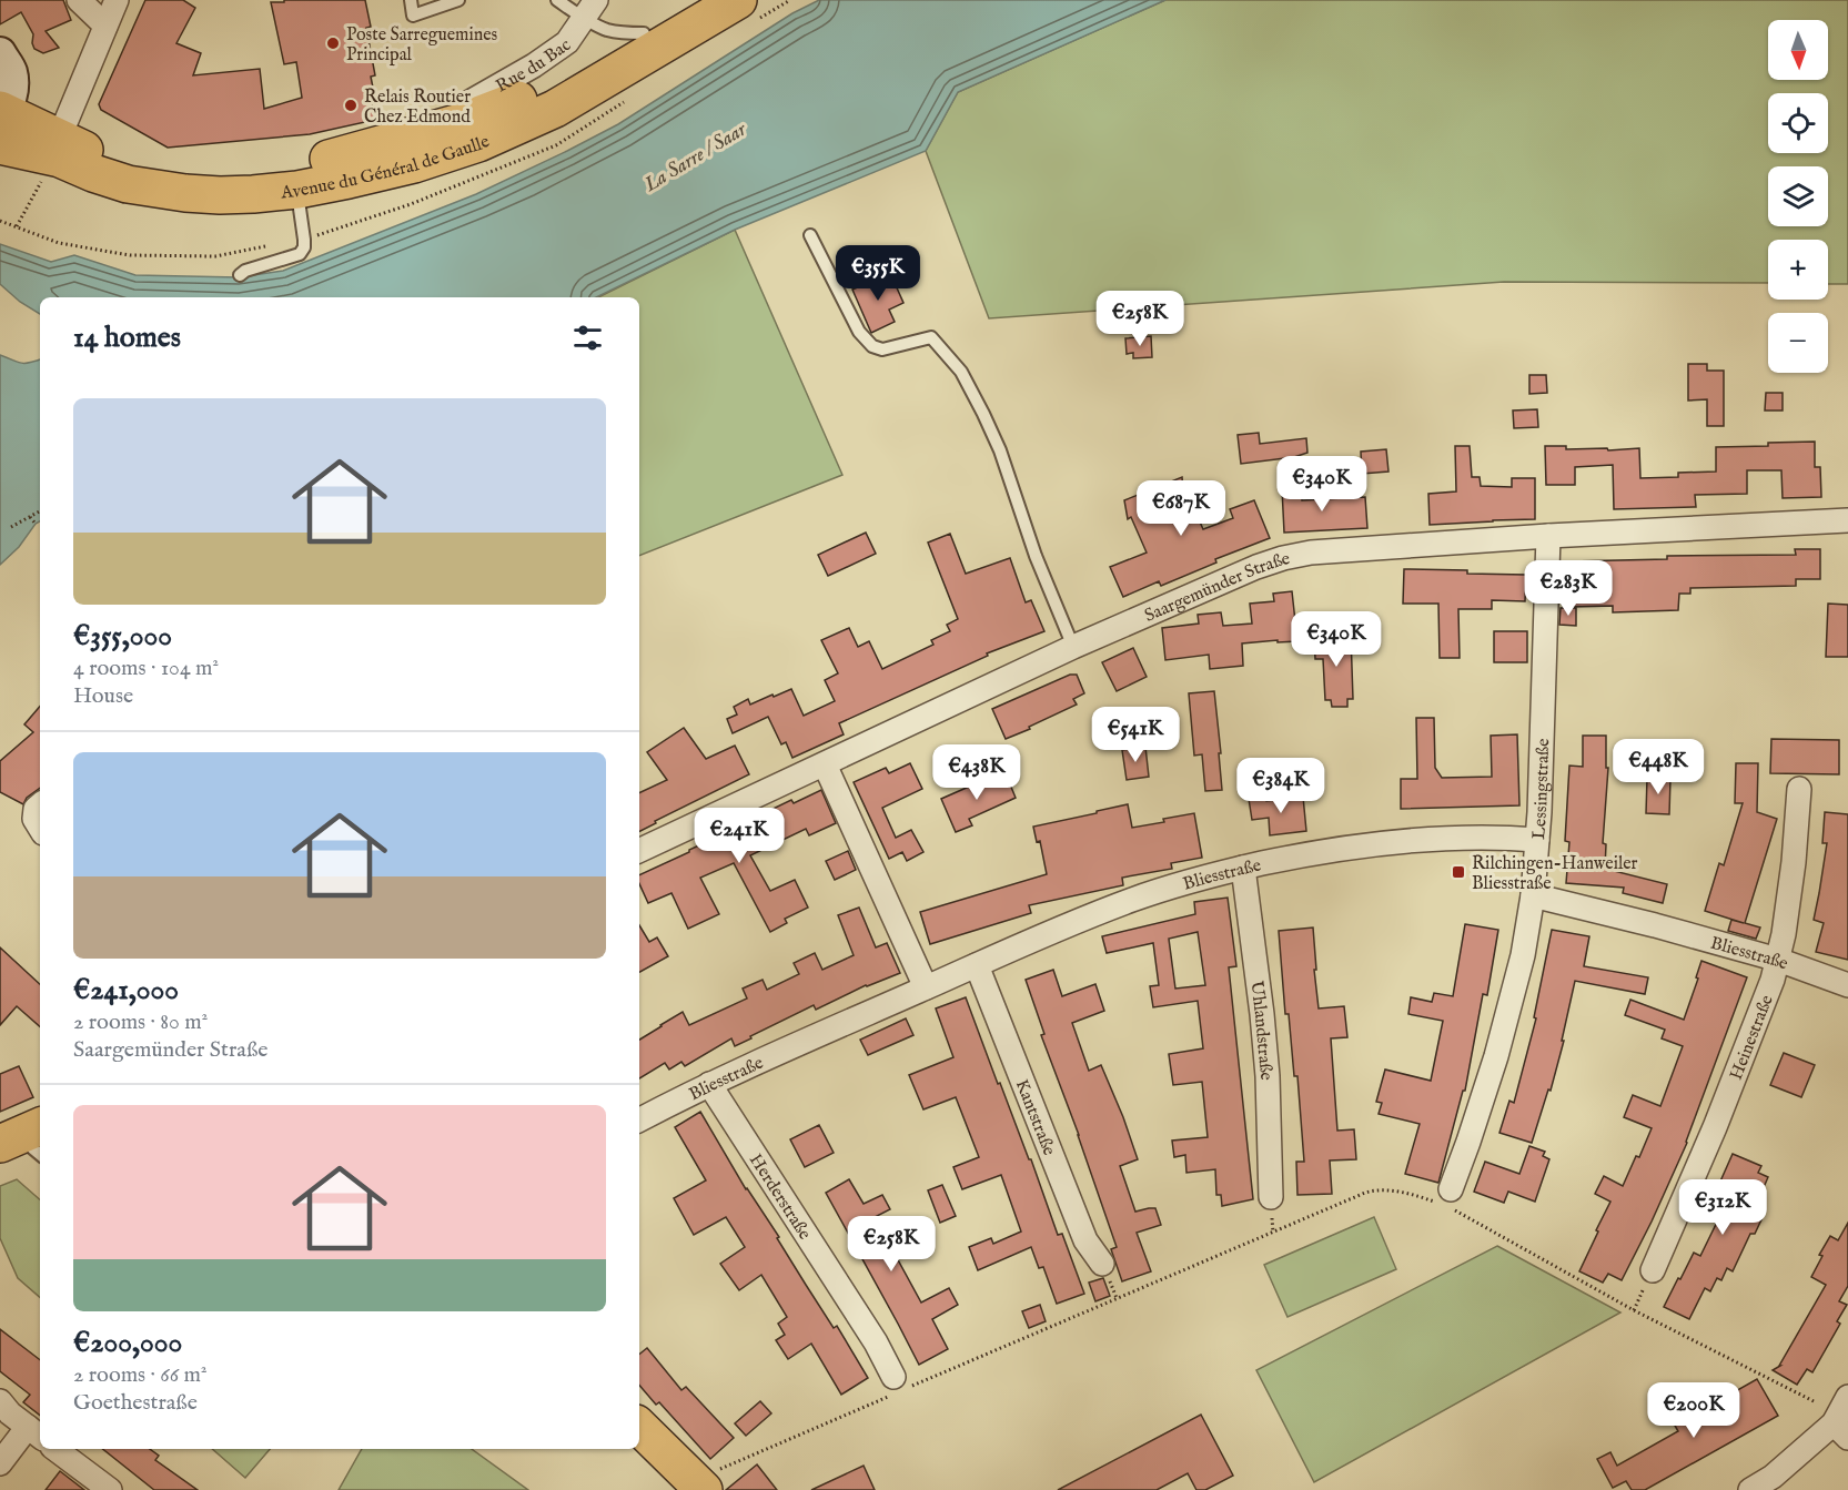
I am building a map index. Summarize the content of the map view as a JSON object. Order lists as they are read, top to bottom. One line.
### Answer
{"streets":{"main road":["Avenue du Général de Gaulle"],"street":["Rue du Bac","Saargemünder Straße","Lessingstraße","Bliesstraße","Uhlandstraße","Heinestraße","Kantstraße","Herderstraße"]},"crossings":[["Rue du Bac","Avenue du Général de Gaulle"],["Saargemünder Straße","Lessingstraße"],["Lessingstraße","Bliesstraße"],["Bliesstraße","Uhlandstraße"],["Bliesstraße","Heinestraße"],["Bliesstraße","Kantstraße"],["Bliesstraße","Herderstraße"]],"water":["La Sarre / Saar"],"places":{"other":["Poste Sarreguemines Principal","Relais Routier Chez Edmond"],"transit":["Rilchingen-Hanweiler Bliesstraße"]},"north":"bottom","page":{"map_buttons":["+","−"],"price":["€355K","€258K","€340K","€687K","€283K","€340K","€541K","€448K","€438K","€384K","€241K","€312K","€258K","€200K"],"heading":"14 homes","list":[{"name":"€355,000","note":"4 rooms · 104 m² · House"},{"name":"€241,000","note":"2 rooms · 80 m² · Saargemünder Straße"},{"name":"€200,000","note":"2 rooms · 66 m² · Goethestraße"}]}}
